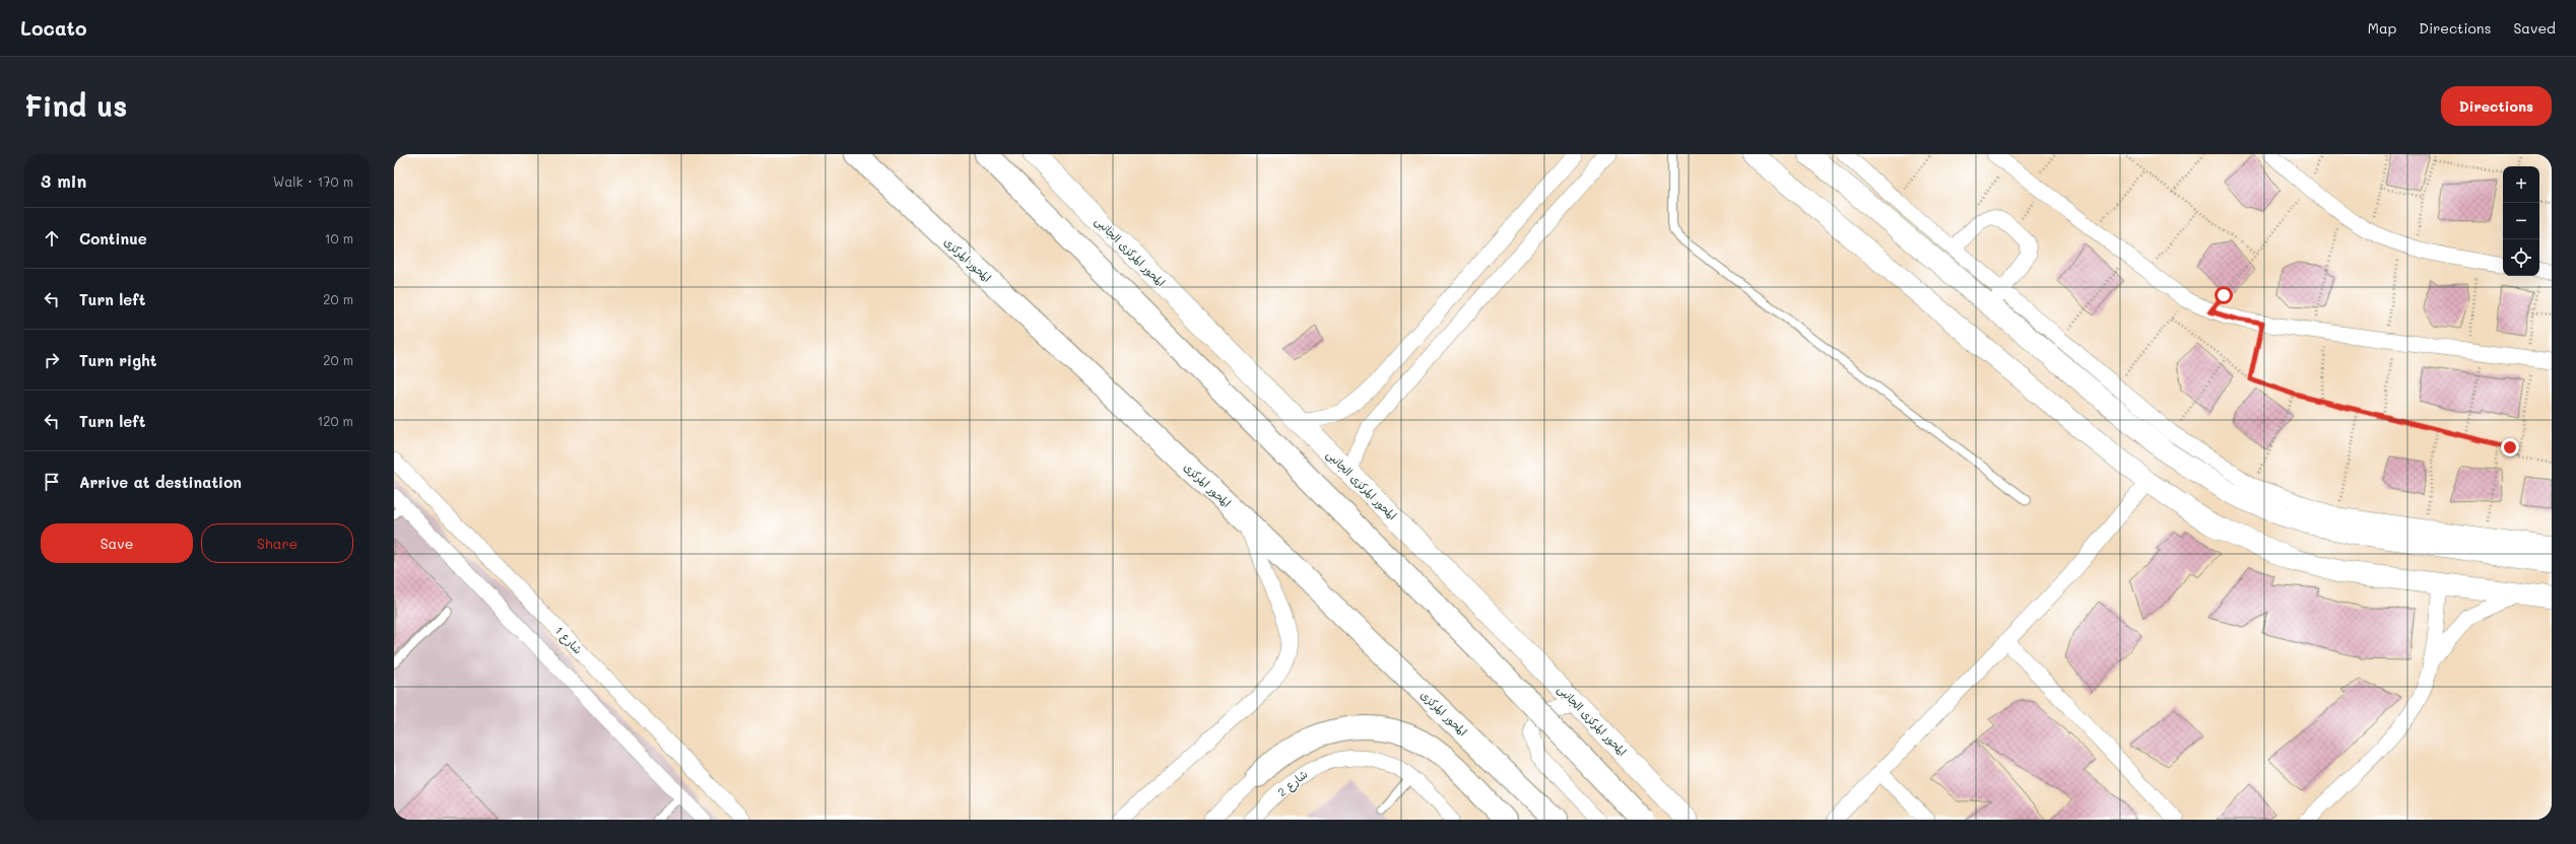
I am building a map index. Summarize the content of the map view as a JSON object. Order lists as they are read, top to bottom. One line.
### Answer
{"streets":{"highway":["المحور المركزى"],"street":["المحور المركزى الجانبى","شارع 1","شارع 2"]},"page":{"header":"Locato","nav":["Map","Directions","Saved"],"buttons":["Directions",["Save","Share"]],"title":"Find us","heading":["3 min","Walk · 170 m"],"map_buttons":["+","−"],"list":[["Continue","10 m"],["Turn left","20 m"],["Turn right","20 m"],["Turn left","120 m"],"Arrive at destination"]}}
